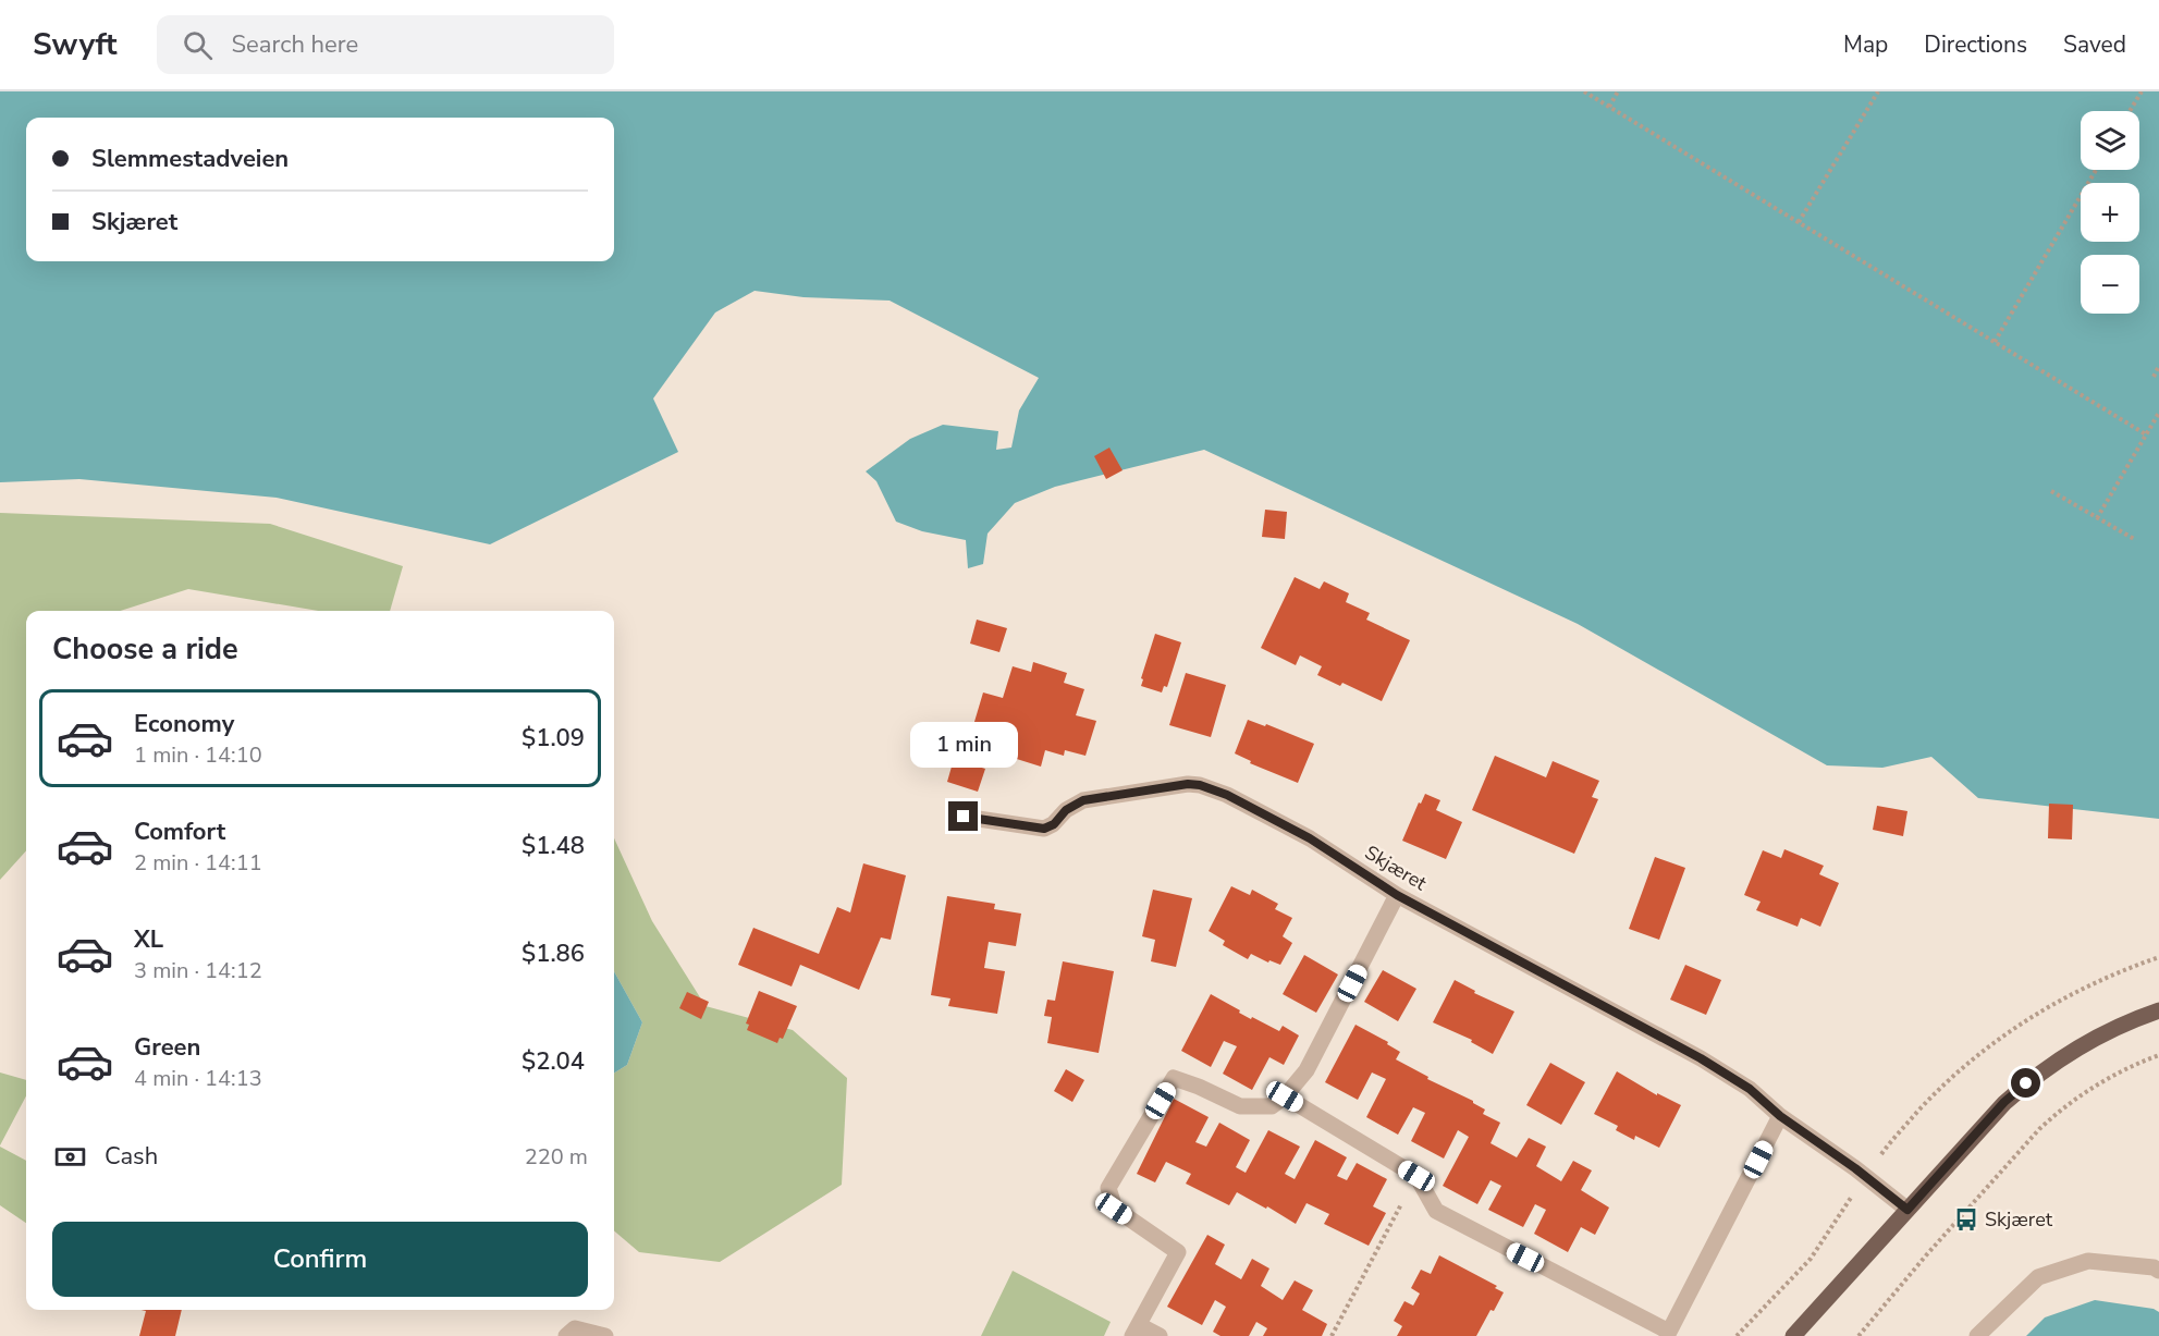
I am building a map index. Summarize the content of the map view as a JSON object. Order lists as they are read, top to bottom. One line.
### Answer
{"streets":{"street":["Skjæret"]},"places":{"bus stop":["Skjæret"]},"page":{"header":"Swyft","search":"Search here","nav":["Map","Directions","Saved"],"map_buttons":["+","−"],"banner":["Slemmestadveien","Skjæret"],"heading":"Choose a ride","list":[{"name":"Economy","note":"1 min · 14:10","value":"$1.09"},{"name":"Comfort","note":"2 min · 14:11","value":"$1.48"},{"name":"XL","note":"3 min · 14:12","value":"$1.86"},{"name":"Green","note":"4 min · 14:13","value":"$2.04"}],"bubble":"1 min","pay":["Cash","220 m"],"buttons":"Confirm"}}
